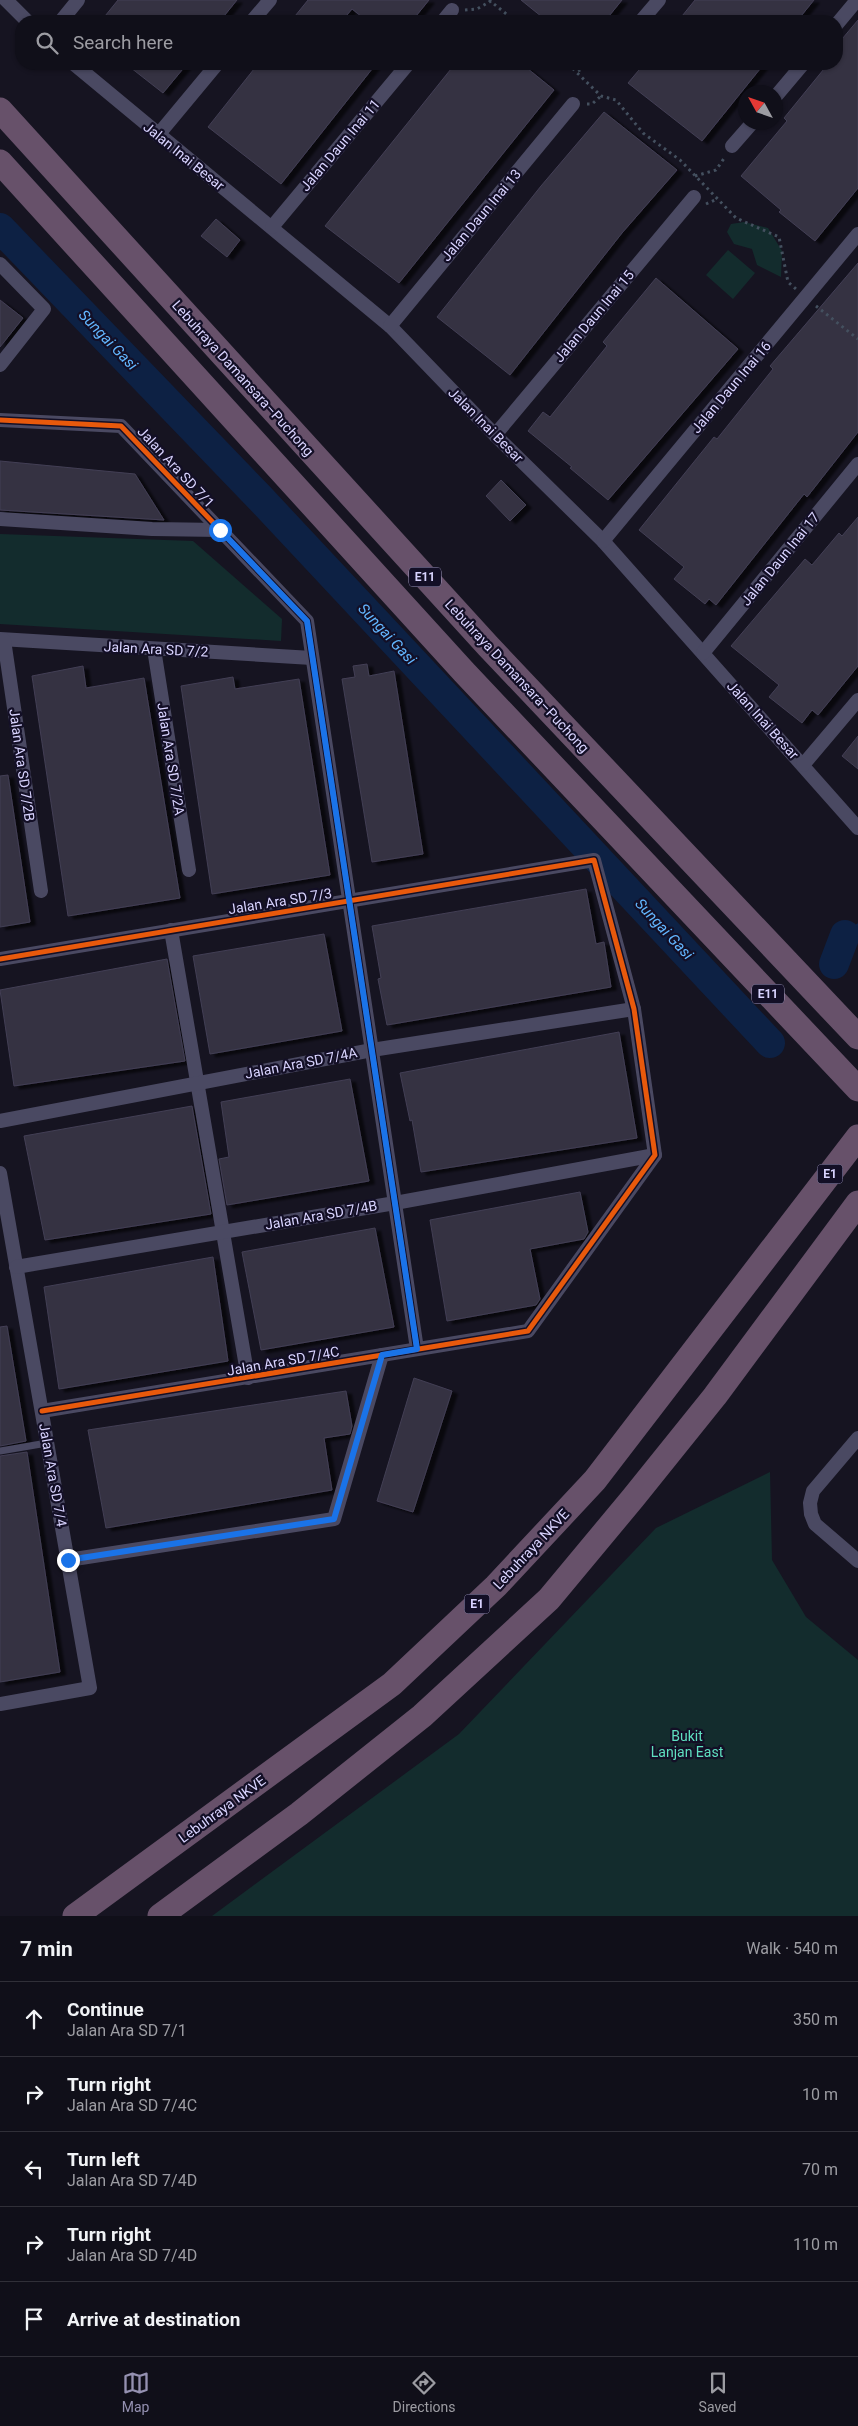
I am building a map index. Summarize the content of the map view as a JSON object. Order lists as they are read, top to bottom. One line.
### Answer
{"streets":{"highway":["Lebuhraya Damansara–Puchong","E11","E1","Lebuhraya NKVE"],"street":["Jalan Daun Inai 11","Jalan Inai Besar","Jalan Daun Inai 13","Jalan Daun Inai 15","Jalan Daun Inai 16","Jalan Ara SD 7/1","Jalan Daun Inai 17","Jalan Ara SD 7/2","Jalan Ara SD 7/2A","Jalan Ara SD 7/2B","Jalan Ara SD 7/3","Jalan Ara SD 7/4A","Jalan Ara SD 7/4B","Jalan Ara SD 7/4C","Jalan Ara SD 7/4"]},"crossings":[["Jalan Daun Inai 11","Jalan Inai Besar"],["Jalan Inai Besar","Jalan Daun Inai 13"],["Jalan Inai Besar","Jalan Daun Inai 15"],["Jalan Inai Besar","Jalan Daun Inai 16"],["Jalan Inai Besar","Jalan Daun Inai 17"],["Jalan Ara SD 7/1","Jalan Ara SD 7/2"],["Jalan Ara SD 7/1","Jalan Ara SD 7/3"],["Jalan Ara SD 7/1","Jalan Ara SD 7/4A"],["Jalan Ara SD 7/1","Jalan Ara SD 7/4B"],["Jalan Ara SD 7/1","Jalan Ara SD 7/4C"],["Jalan Ara SD 7/2","Jalan Ara SD 7/2A"],["Jalan Ara SD 7/2","Jalan Ara SD 7/2B"],["Jalan Ara SD 7/3","Jalan Ara SD 7/4A"],["Jalan Ara SD 7/4B","Jalan Ara SD 7/4C"],["Jalan Ara SD 7/4B","Jalan Ara SD 7/4"],["Jalan Ara SD 7/4C","Jalan Ara SD 7/4"]],"water":["Sungai Gasi"],"parks":["Bukit Lanjan East"],"north":"top left","page":{"search":"Search here","heading":["7 min","Walk · 540 m"],"list":[["Continue","Jalan Ara SD 7/1","350 m"],["Turn right","Jalan Ara SD 7/4C","10 m"],["Turn left","Jalan Ara SD 7/4D","70 m"],["Turn right","Jalan Ara SD 7/4D","110 m"],"Arrive at destination"],"nav":["Map","Directions","Saved"]}}
